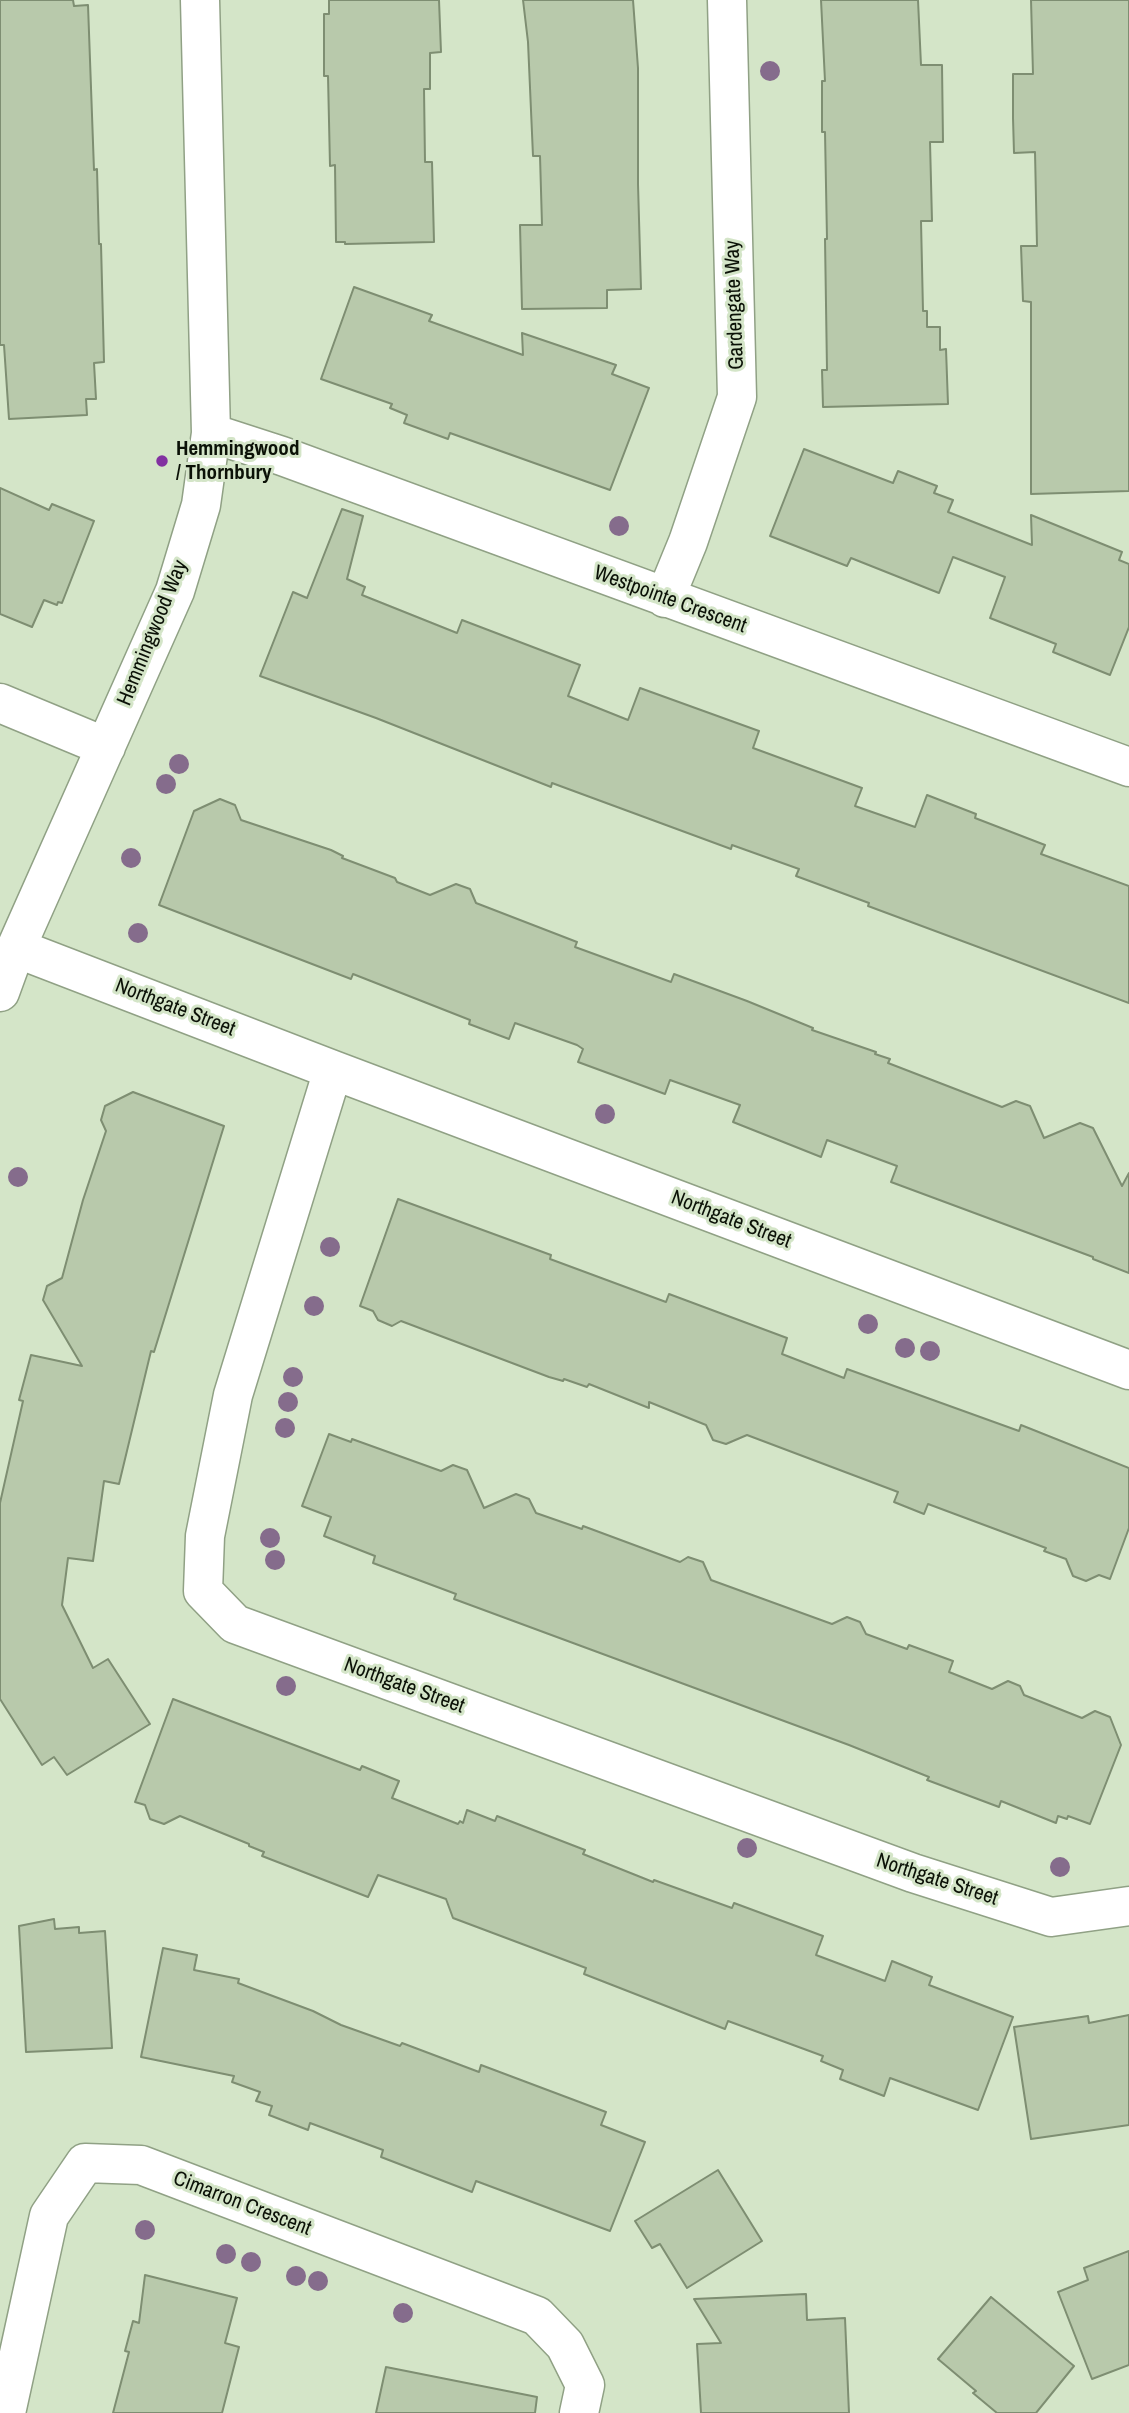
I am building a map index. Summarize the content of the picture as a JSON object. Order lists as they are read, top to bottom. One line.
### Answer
{"streets":{"street":["Gardengate Way","Westpointe Crescent","Hemmingwood Way","Northgate Street","Cimarron Crescent"]},"crossings":[["Gardengate Way","Westpointe Crescent"],["Westpointe Crescent","Hemmingwood Way"],["Hemmingwood Way","Northgate Street"]],"places":["Hemmingwood / Thornbury"]}
